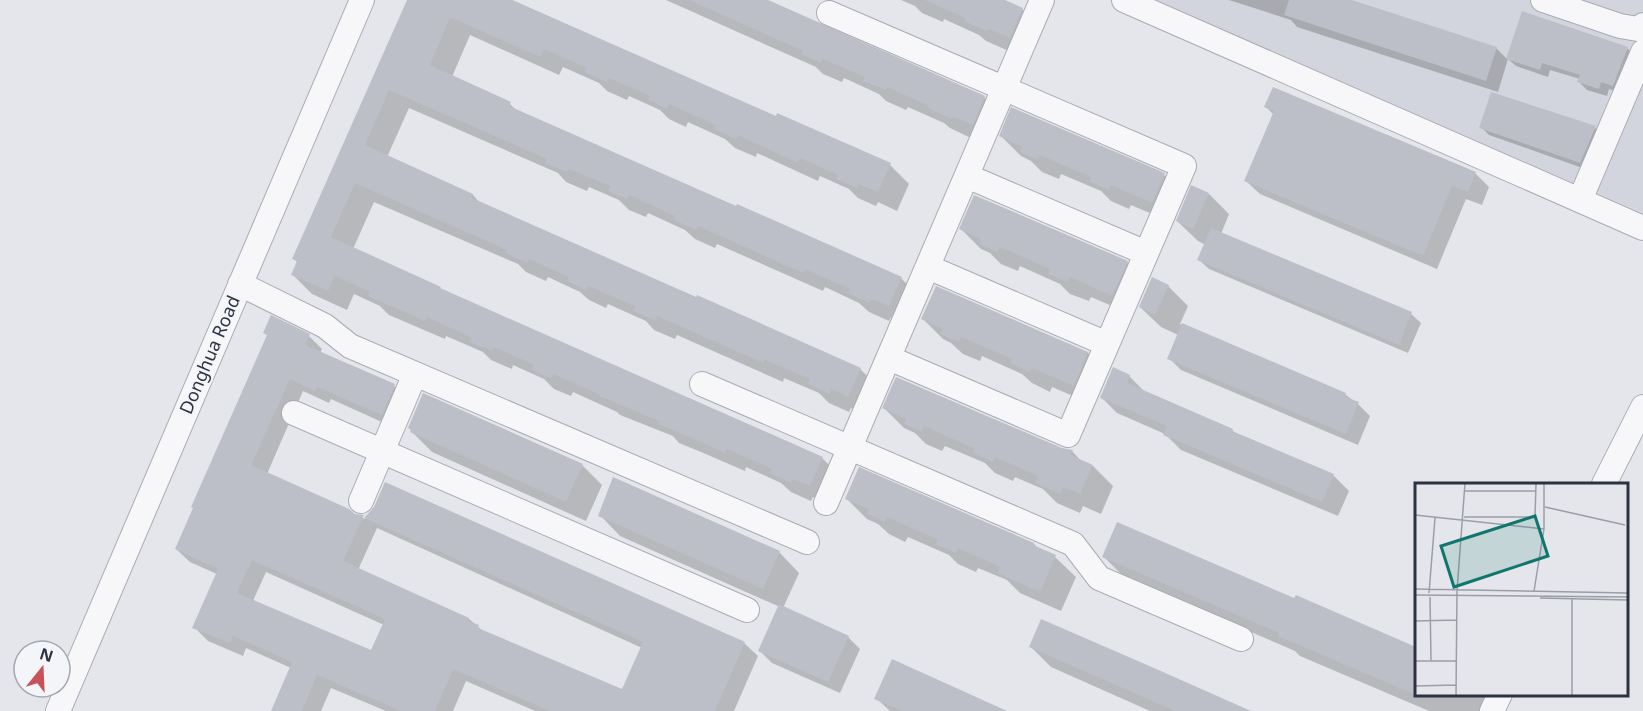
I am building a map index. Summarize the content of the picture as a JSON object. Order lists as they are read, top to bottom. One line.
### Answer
{"streets":{"street":["Donghua Road"]},"north":"top"}
